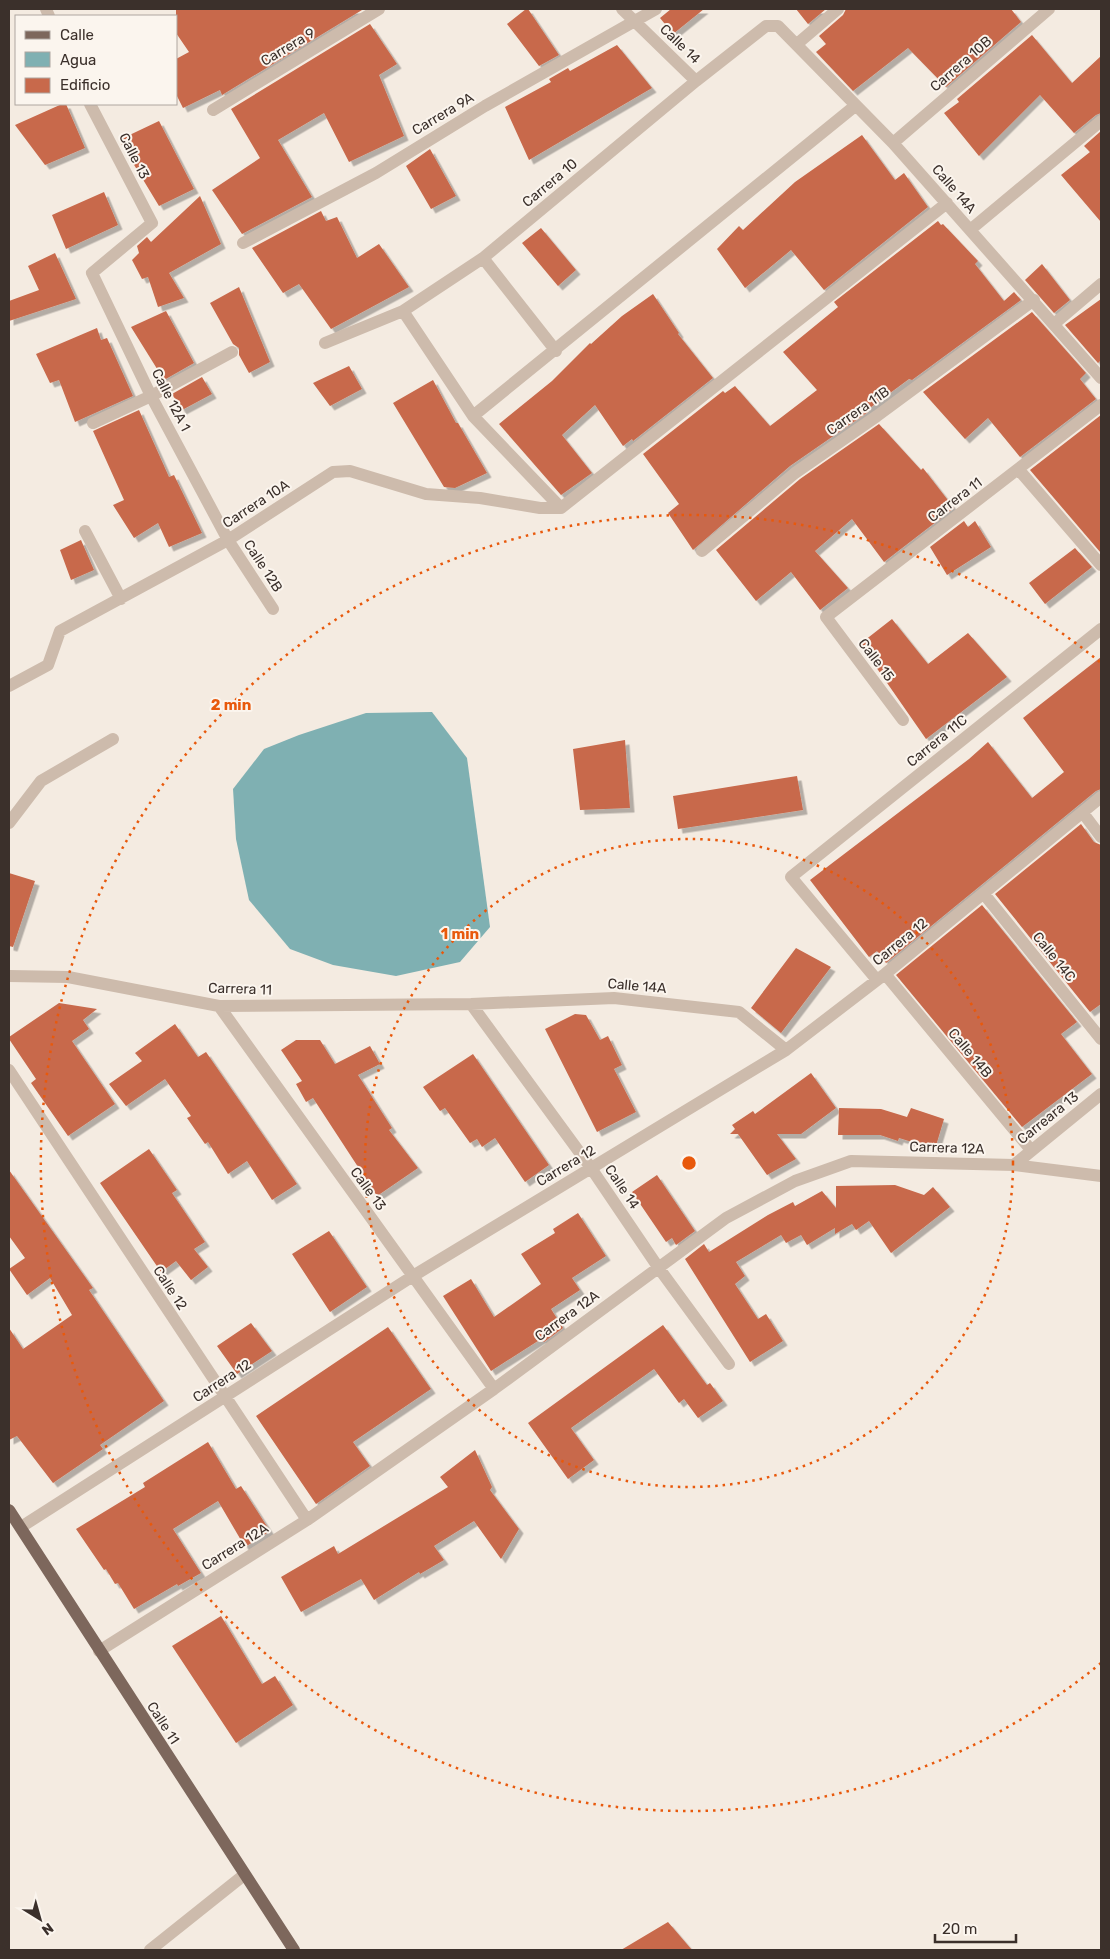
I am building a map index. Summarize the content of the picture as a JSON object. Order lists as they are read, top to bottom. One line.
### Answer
{"streets":{"main road":["Calle 11"],"street":["Calle 14","Carrera 9","Carrera 10B","Carrera 9A","Calle 13","Carrera 10","Calle 14A","Calle 12A 1","Carrera 11B","Carrera 11","Carrera 10A","Calle 12B","Calle 15","Carrera 11C","Carrera 12","Calle 14C","Calle 14B","Carreara 13","Carrera 12A","Calle 12"]},"crossings":[["Calle 14","Carrera 9A"],["Calle 14","Carrera 10"],["Calle 14","Calle 14A"],["Calle 14","Carrera 11"],["Calle 14","Carrera 12"],["Calle 14","Carrera 12A"],["Carrera 10B","Calle 14A"],["Calle 13","Calle 12A 1"],["Calle 13","Carrera 11"],["Calle 13","Carrera 12"],["Calle 13","Carrera 12A"],["Carrera 10","Calle 14A"],["Calle 14A","Carrera 11B"],["Calle 14A","Carrera 11"],["Calle 14A","Carrera 12"],["Calle 12A 1","Carrera 10A"],["Calle 12A 1","Calle 12B"],["Carrera 11","Calle 15"],["Carrera 10A","Calle 12B"],["Carrera 11C","Calle 14B"],["Carrera 12","Calle 14C"],["Carrera 12","Calle 14B"],["Carrera 12","Calle 12"],["Carrera 12","Calle 11"],["Calle 14B","Carreara 13"],["Carreara 13","Carrera 12A"],["Carrera 12A","Calle 12"],["Carrera 12A","Calle 11"]],"legend":["Calle","Agua","Edificio"],"scale_bar":"20 m","north":"bottom right","rings":["2 min","1 min"]}
